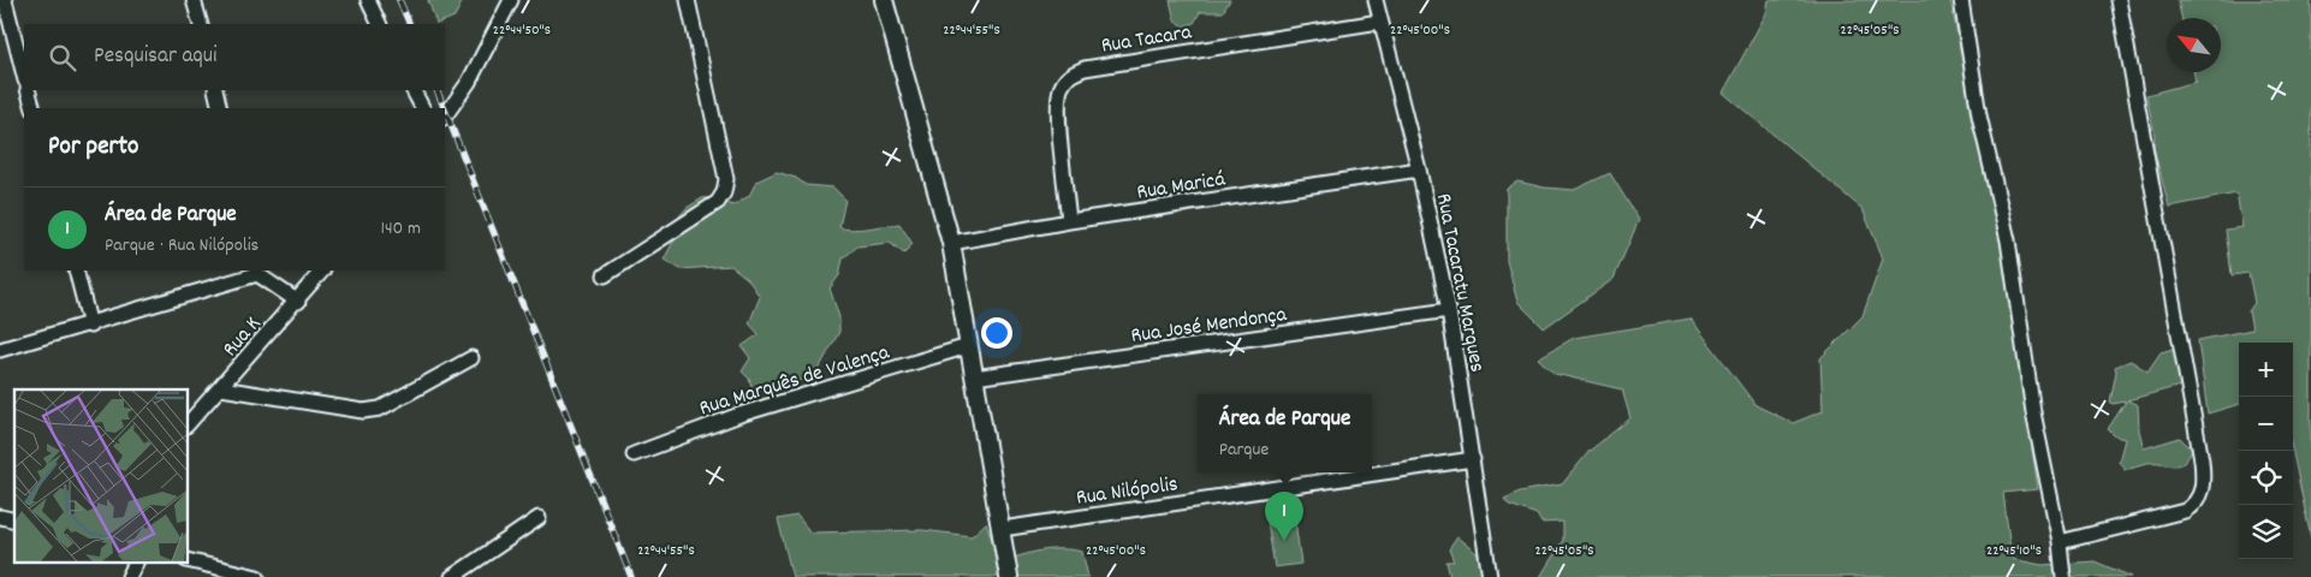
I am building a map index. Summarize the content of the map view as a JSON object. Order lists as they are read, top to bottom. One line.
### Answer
{"streets":{"street":["Rua Tacara","Rua Maricá","Rua Tacaratu Marques","Rua José Mendonça","Rua K","Rua Marquês de Valença","Rua Nilópolis"]},"crossings":[["Rua Tacara","Rua Maricá"],["Rua Tacara","Rua Tacaratu Marques"],["Rua Maricá","Rua Tacaratu Marques"],["Rua Tacaratu Marques","Rua José Mendonça"],["Rua Tacaratu Marques","Rua Nilópolis"]],"north":"top left","page":{"search":"Pesquisar aqui","heading":"Por perto","list":[{"mark":"1","name":"Área de Parque","note":"Parque · Rua Nilópolis","value":"140 m"}],"map_buttons":["+","−"],"popup":["Área de Parque","Parque"],"pins":"1"},"coordinates":["22°44'50\"S","22°44'55\"S","22°45'00\"S","22°45'05\"S","22°45'10\"S"]}
